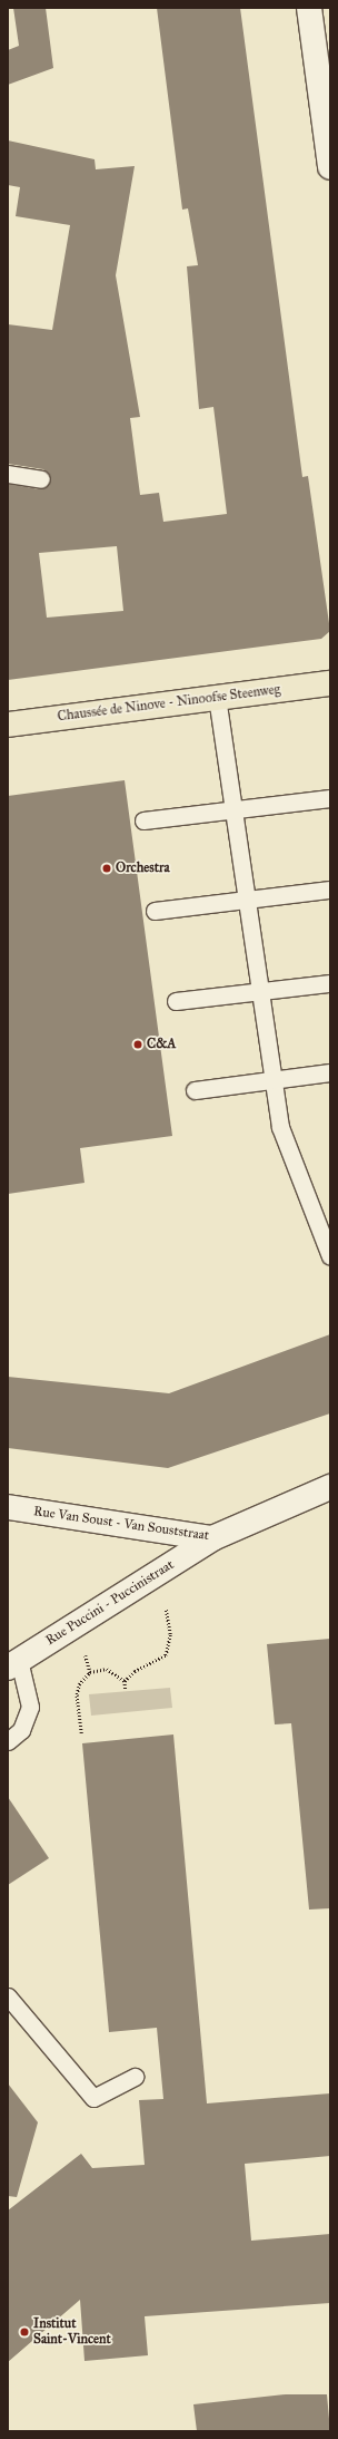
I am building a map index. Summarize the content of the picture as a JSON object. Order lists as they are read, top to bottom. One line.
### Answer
{"streets":{"main road":["Chaussée de Ninove - Ninoofse Steenweg"],"street":["Rue Van Soust - Van Souststraat","Rue Puccini - Puccinistraat"]},"crossings":[["Rue Van Soust - Van Souststraat","Rue Puccini - Puccinistraat"]],"places":["Orchestra","C&A","Institut Saint-Vincent"]}
